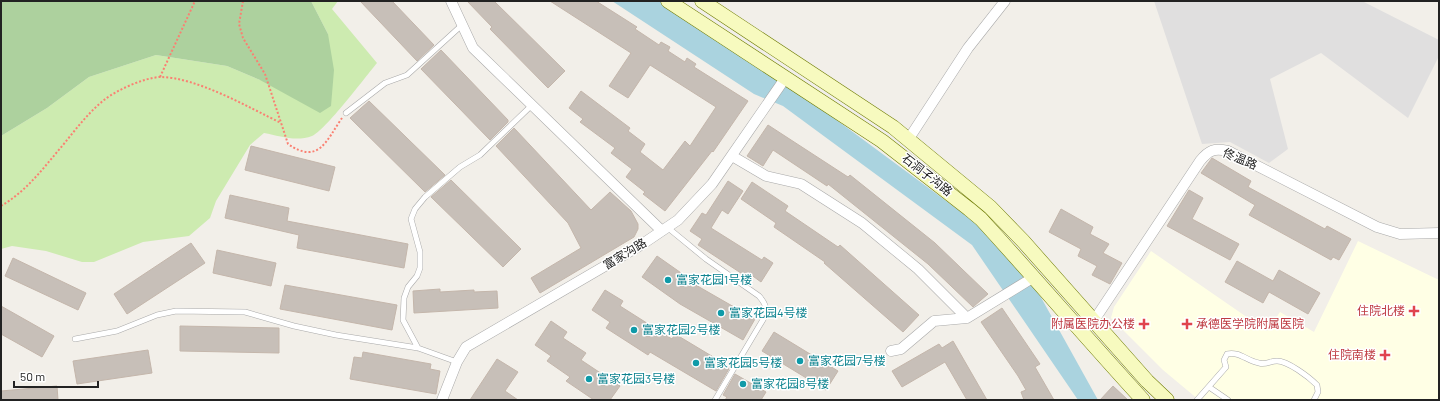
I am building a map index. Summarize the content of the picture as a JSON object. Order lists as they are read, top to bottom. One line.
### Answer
{"streets":{"main road":["石洞子沟路"],"street":["佟温路","富家沟路"]},"crossings":[["佟温路","石洞子沟路"],["石洞子沟路","富家沟路"]],"places":{"other":["富家花园1号楼","富家花园4号楼","富家花园2号楼","富家花园7号楼","富家花园5号楼","富家花园3号楼","富家花园8号楼"],"health":["住院北楼","附属医院办公楼","承德医学院附属医院","住院南楼"]},"scale_bar":"50 m"}
